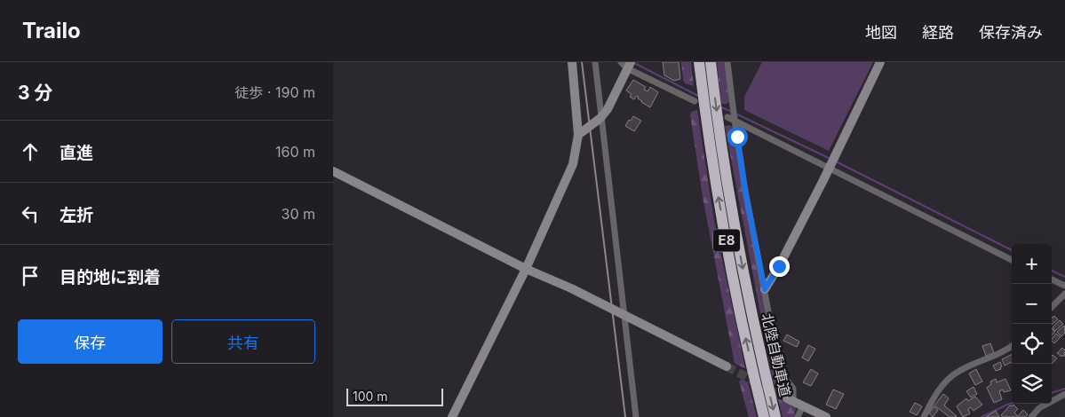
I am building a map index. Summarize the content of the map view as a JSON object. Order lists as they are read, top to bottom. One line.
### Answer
{"streets":{"highway":["E8","北陸自動車道"]},"scale_bar":"100 m","page":{"header":"Trailo","nav":["地図","経路","保存済み"],"heading":["3 分","徒歩 · 190 m"],"list":[["直進","160 m"],["左折","30 m"],"目的地に到着"],"map_buttons":["+","−"],"buttons":["保存","共有"],"scale":"100 m"}}
